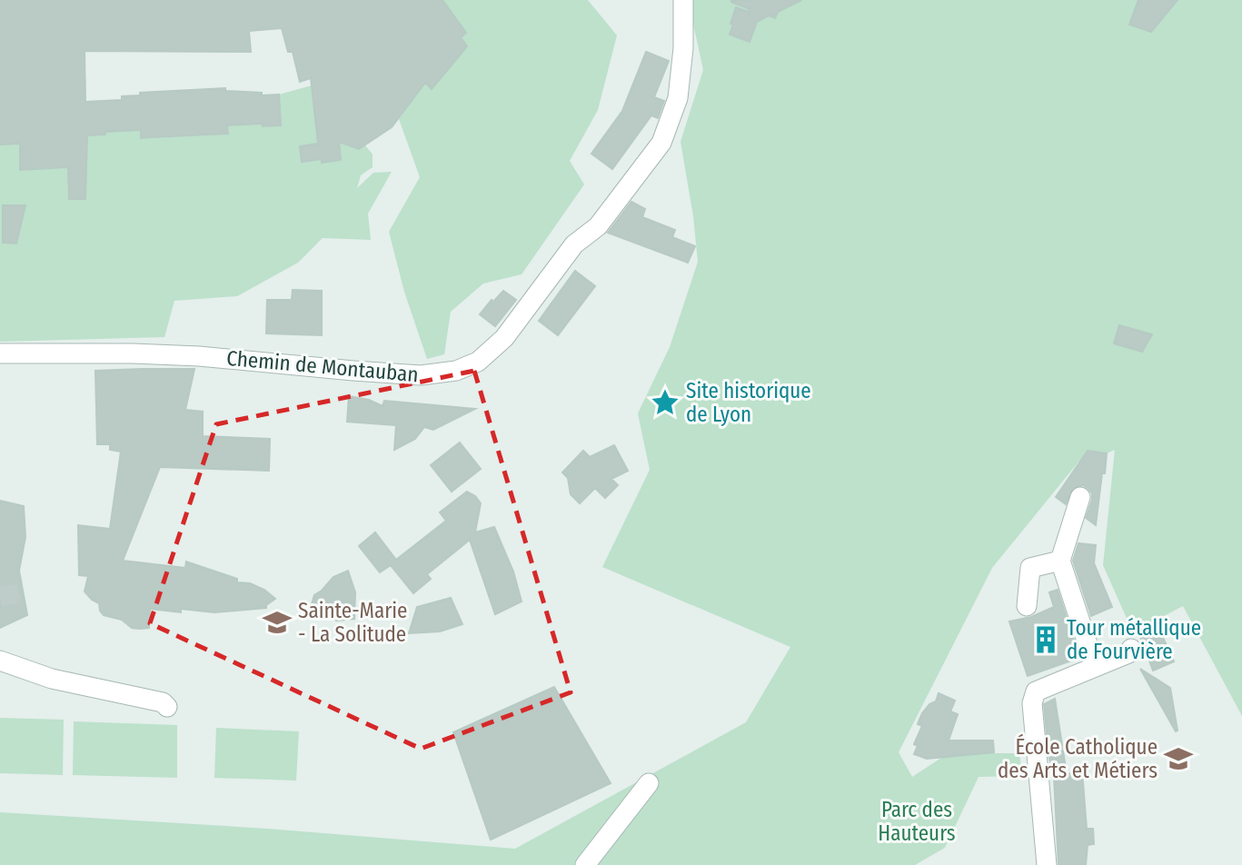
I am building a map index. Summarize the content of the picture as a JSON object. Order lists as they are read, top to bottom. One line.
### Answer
{"streets":{"street":["Chemin de Montauban"]},"parks":["Parc des Hauteurs"],"places":{"place":["Site historique de Lyon"],"school or university":["Sainte-Marie - La Solitude","École Catholique des Arts et Métiers"],"building":["Tour métallique de Fourvière"]}}
